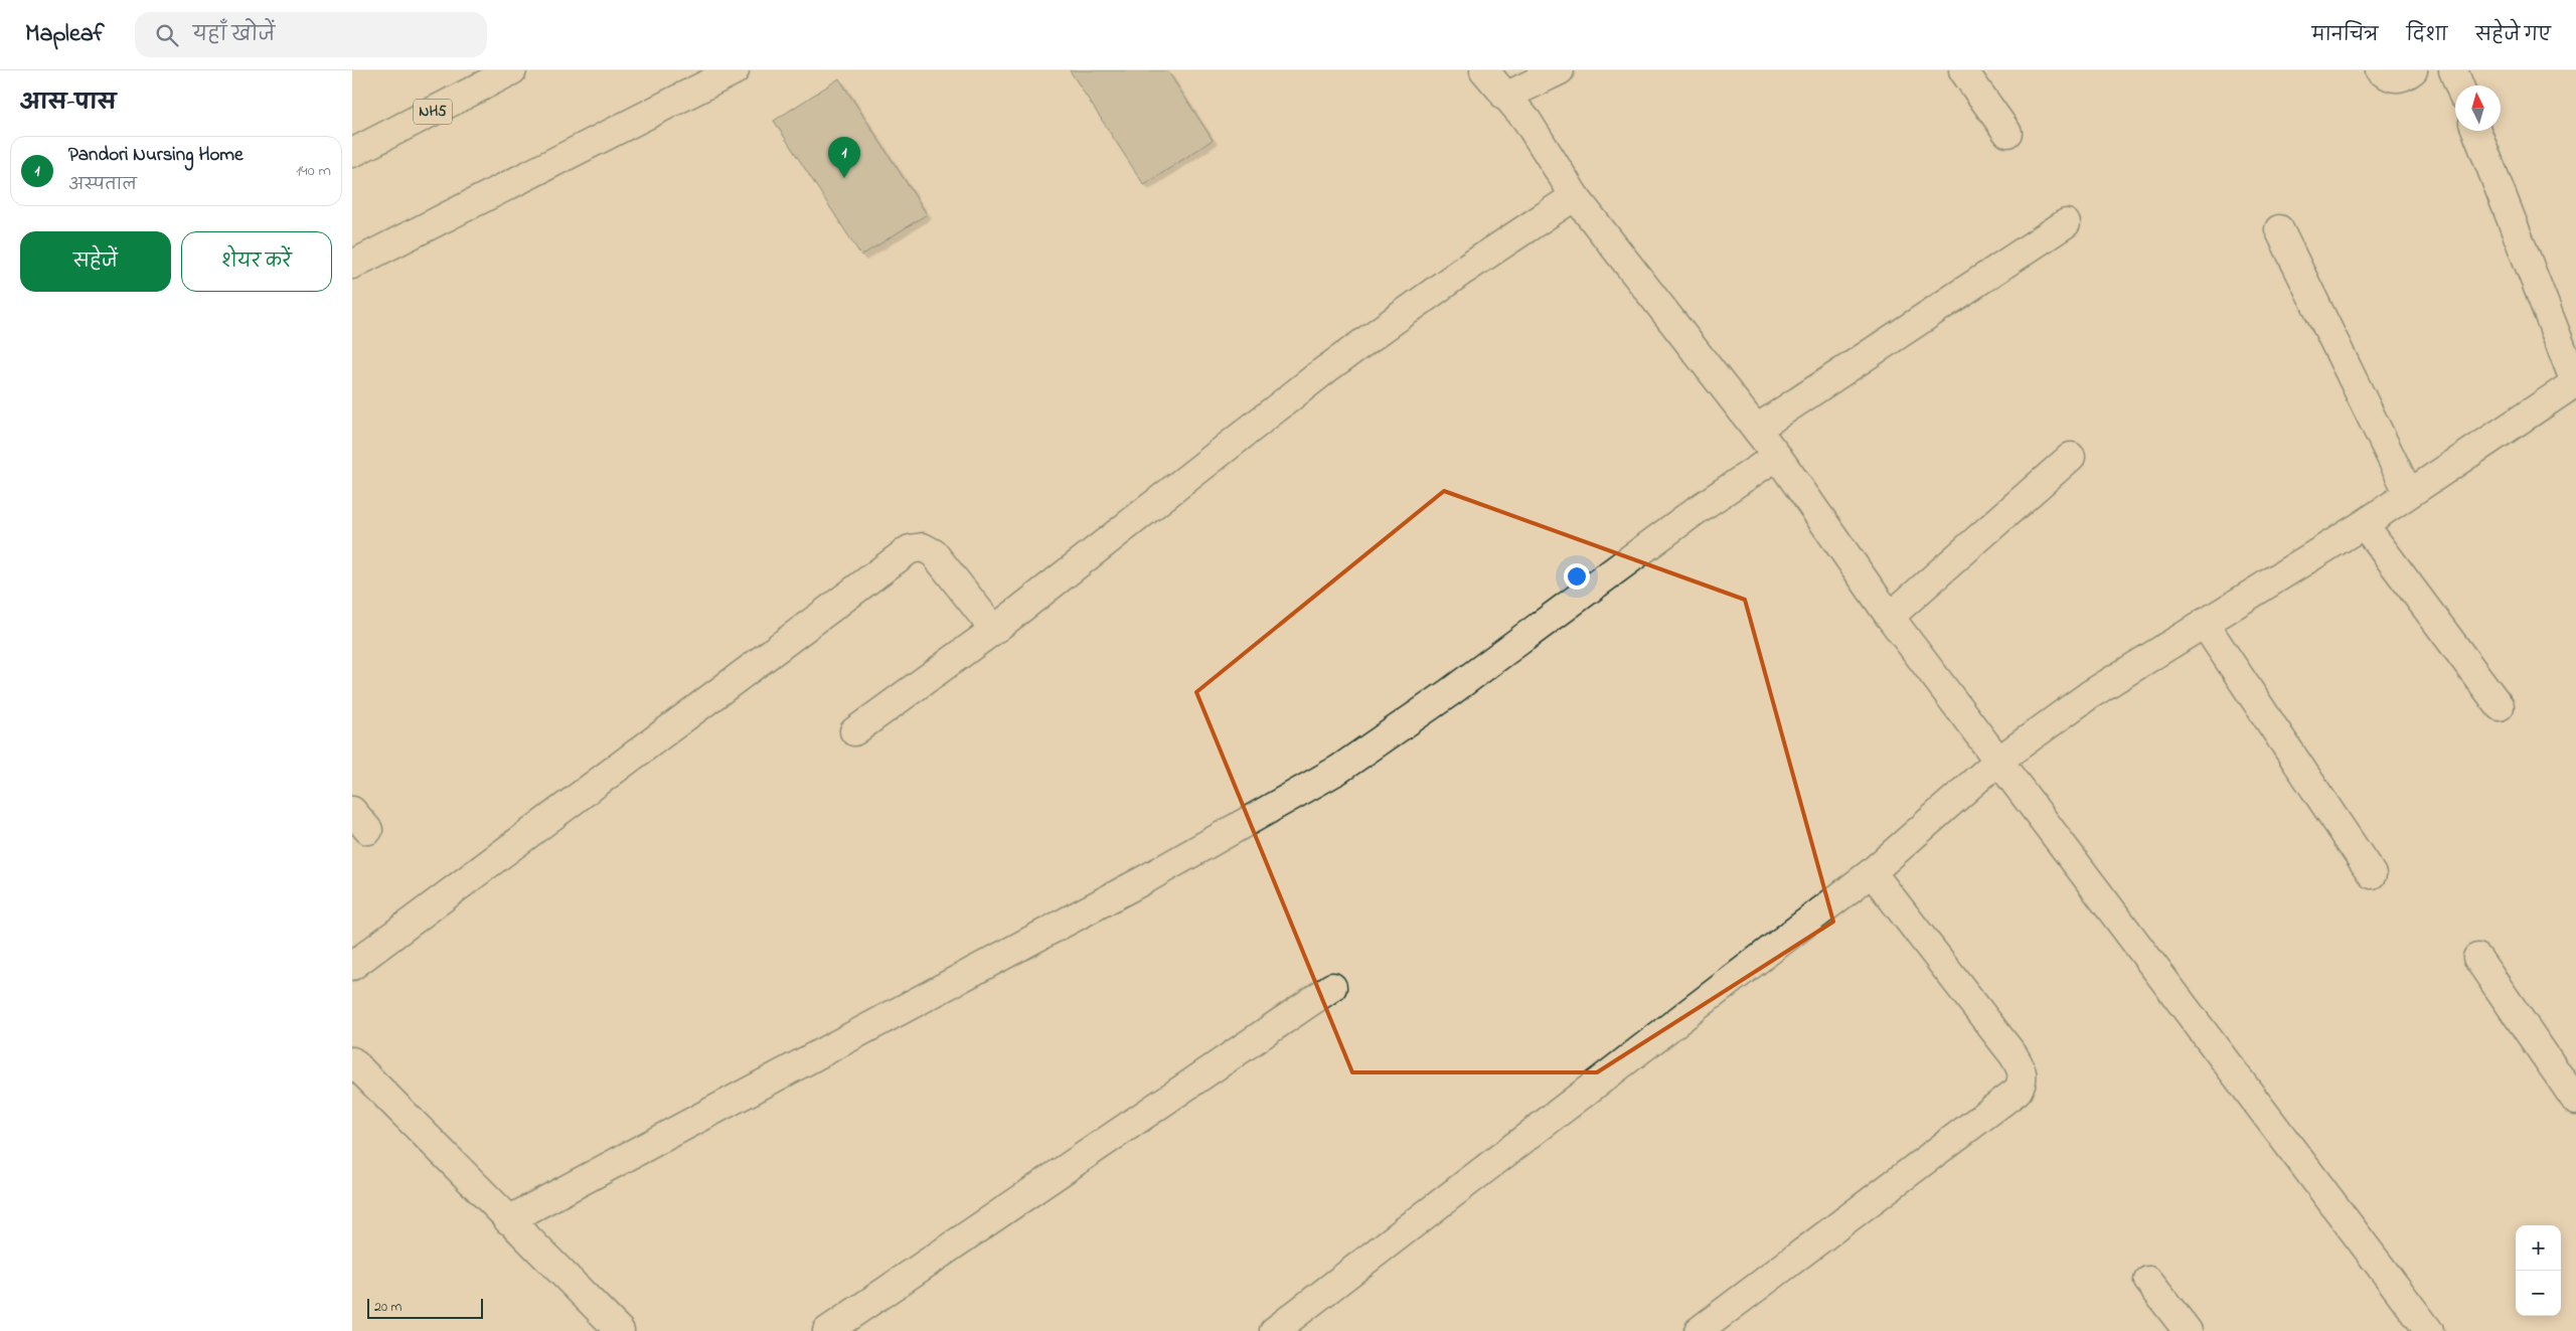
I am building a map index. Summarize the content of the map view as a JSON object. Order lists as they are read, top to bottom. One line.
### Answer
{"streets":{"main road":["NH5"]},"scale_bar":"20 m","north":"top","page":{"header":"Mapleaf","search":"यहाँ खोजें","nav":["मानचित्र","दिशा","सहेजे गए"],"heading":"आस-पास","list":[{"mark":"1","name":"Pandori Nursing Home","note":"अस्पताल","value":"140 m"}],"pins":"1","buttons":["सहेजें","शेयर करें"],"map_buttons":["+","−"],"scale":"20 m"}}
